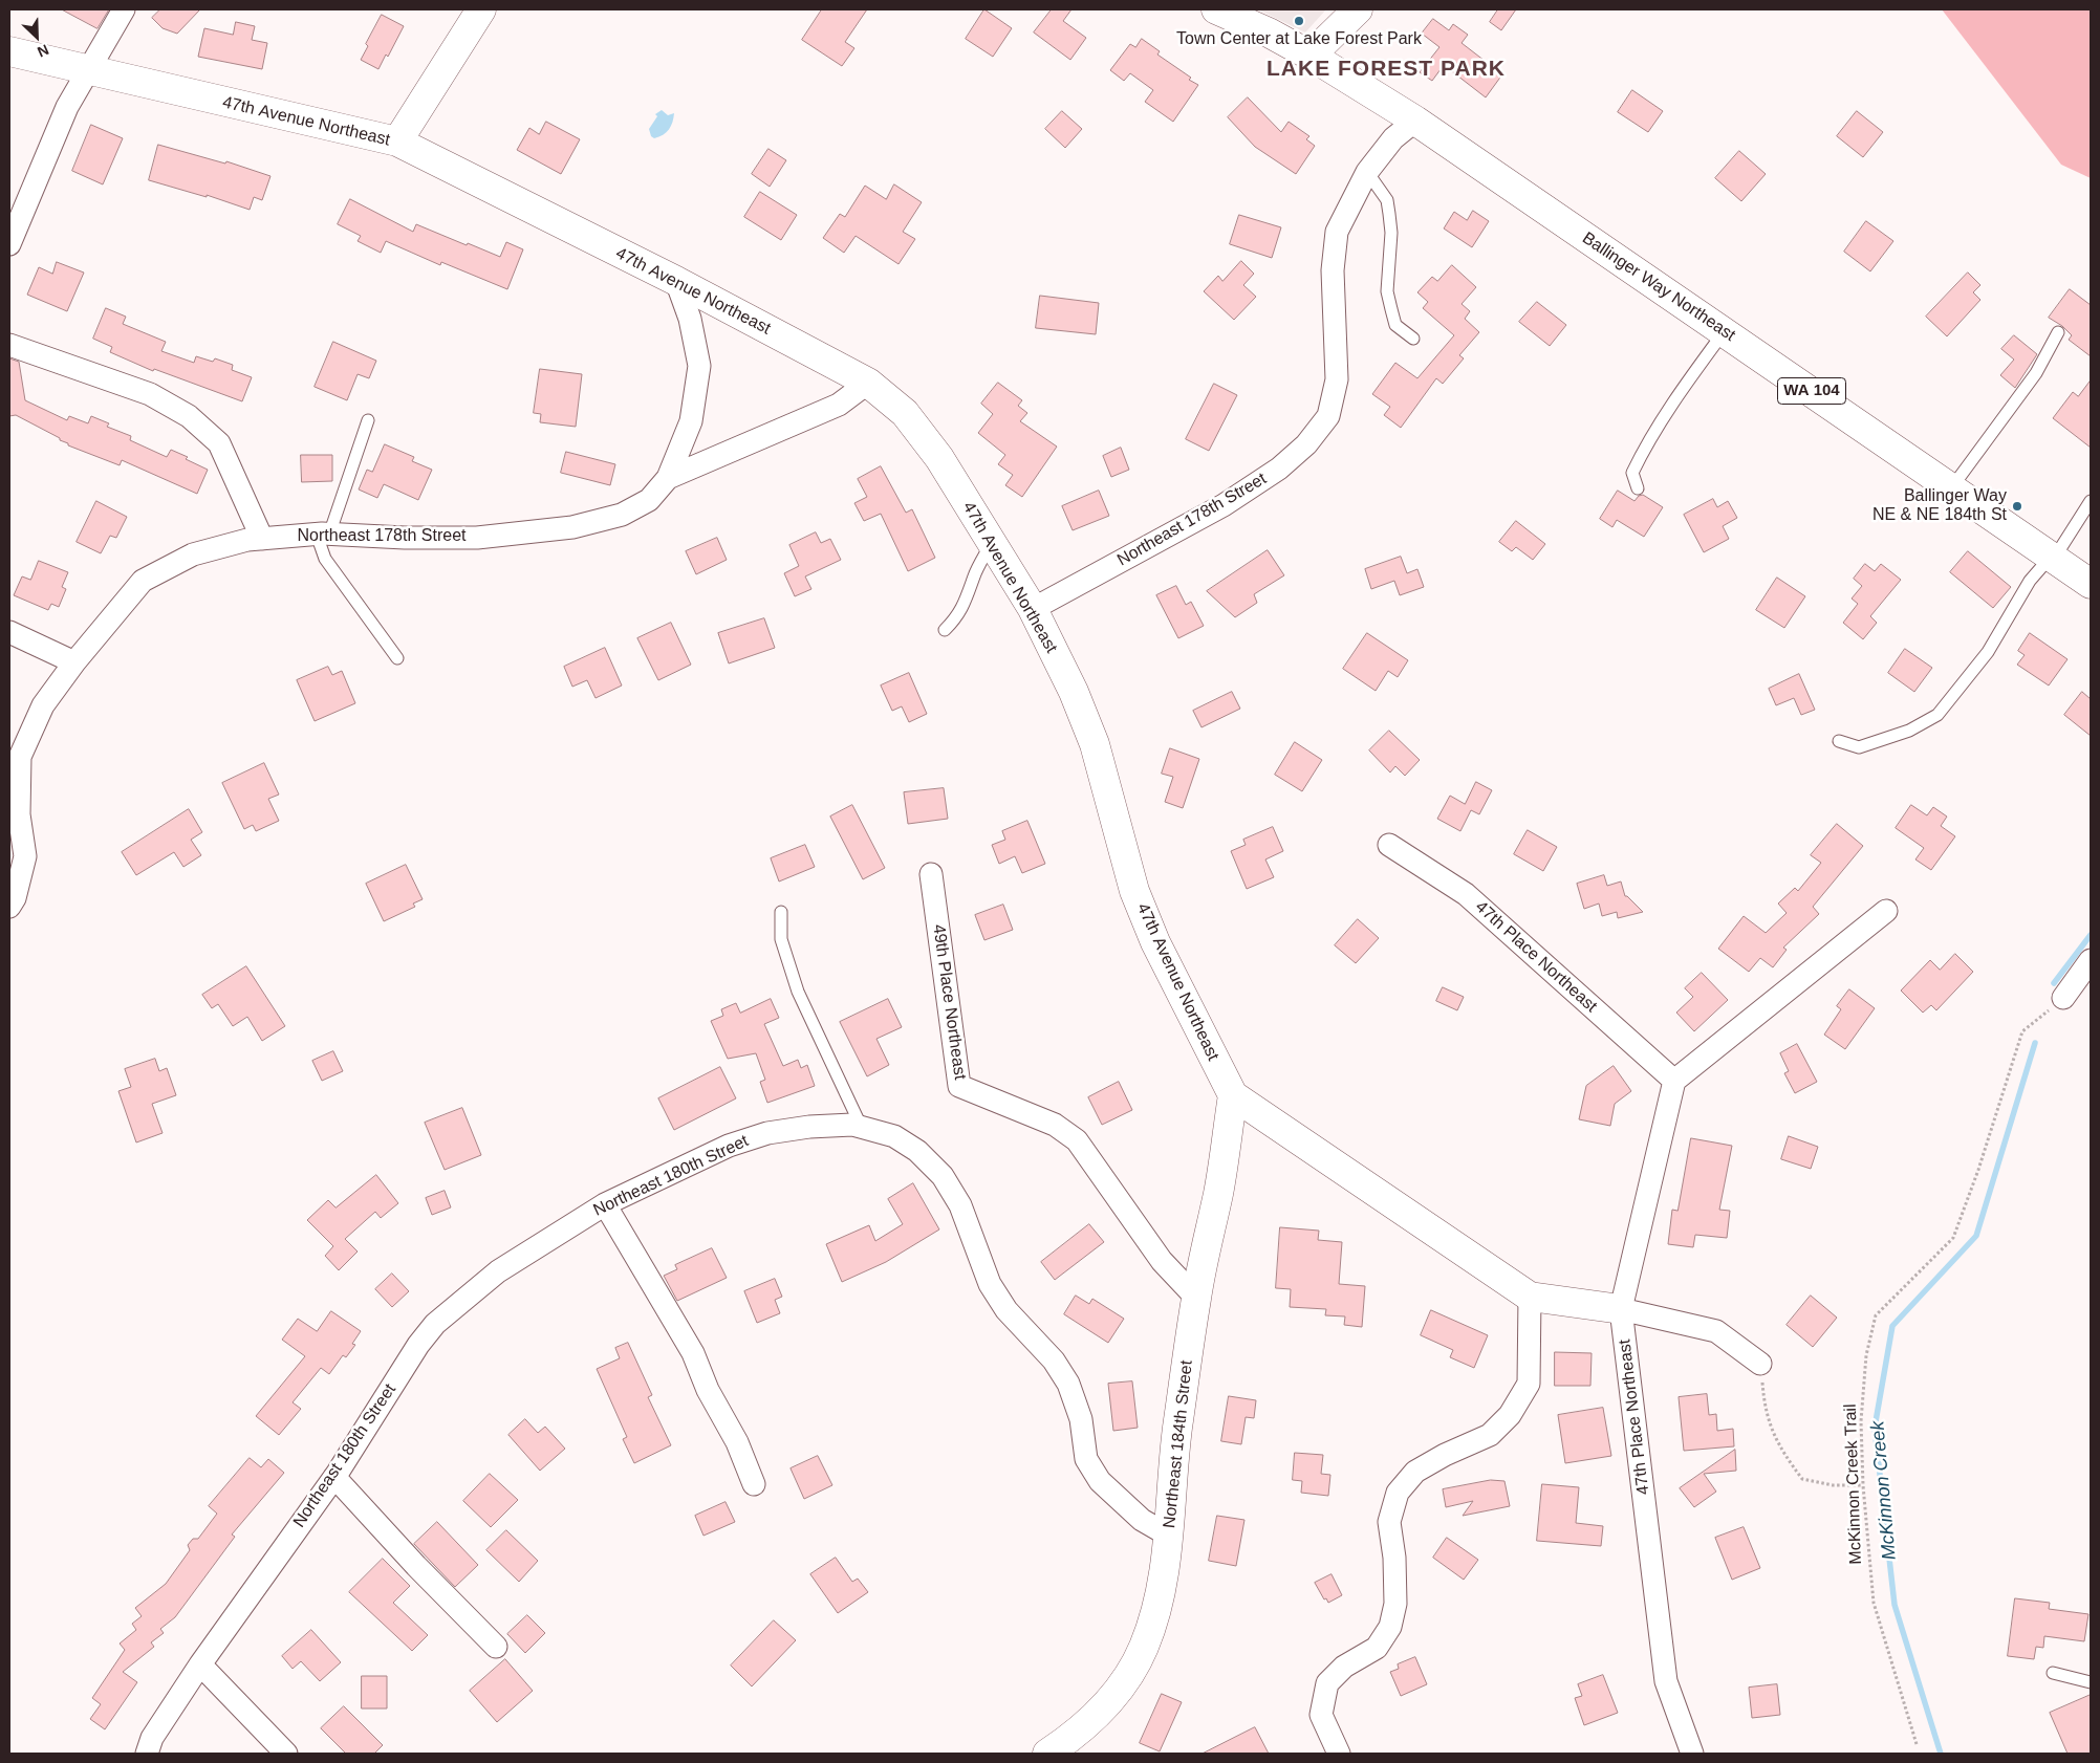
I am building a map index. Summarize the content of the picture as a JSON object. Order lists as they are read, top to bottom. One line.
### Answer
{"streets":{"street":["47th Avenue Northeast","Ballinger Way Northeast","WA 104","Northeast 178th Street","47th Place Northeast","49th Place Northeast","Northeast 180th Street","Northeast 184th Street"],"path":["McKinnon Creek Trail"]},"crossings":[["47th Avenue Northeast","Northeast 178th Street"],["47th Avenue Northeast","47th Place Northeast"],["47th Avenue Northeast","Northeast 184th Street"],["Ballinger Way Northeast","Northeast 178th Street"],["49th Place Northeast","Northeast 184th Street"],["Northeast 180th Street","Northeast 184th Street"]],"districts":["LAKE FOREST PARK"],"water":["McKinnon Creek"],"places":["Town Center at Lake Forest Park","Ballinger Way NE & NE 184th St"],"north":"bottom right"}
